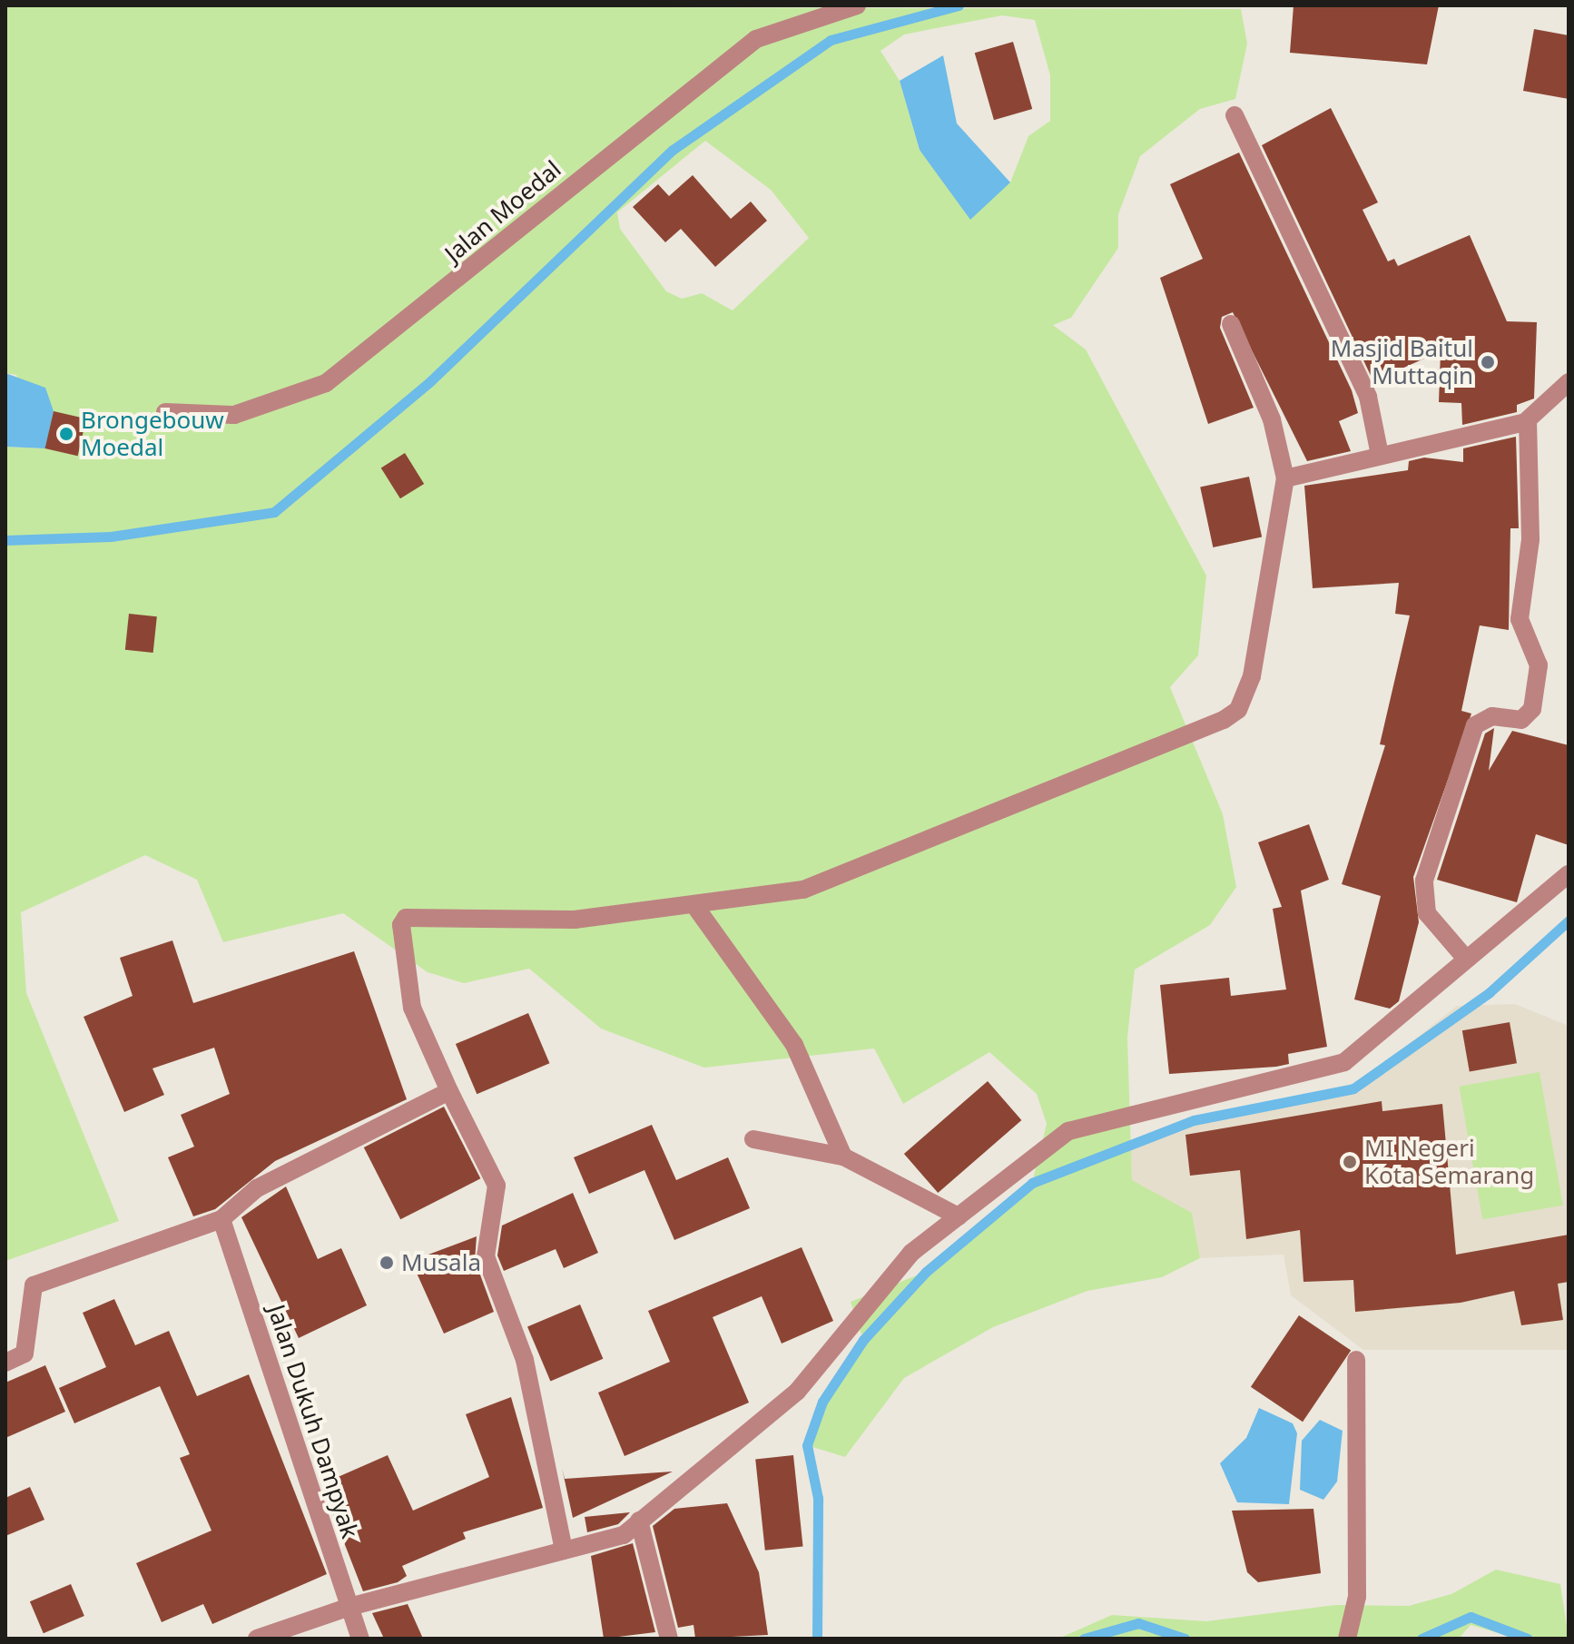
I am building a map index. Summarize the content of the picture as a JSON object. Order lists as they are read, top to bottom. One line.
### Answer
{"streets":{"street":["Jalan Moedal","Jalan Dukuh Dampyak"]},"places":["Masjid Baitul Muttaqin","Brongebouw Moedal","MI Negeri Kota Semarang","Musala"]}
